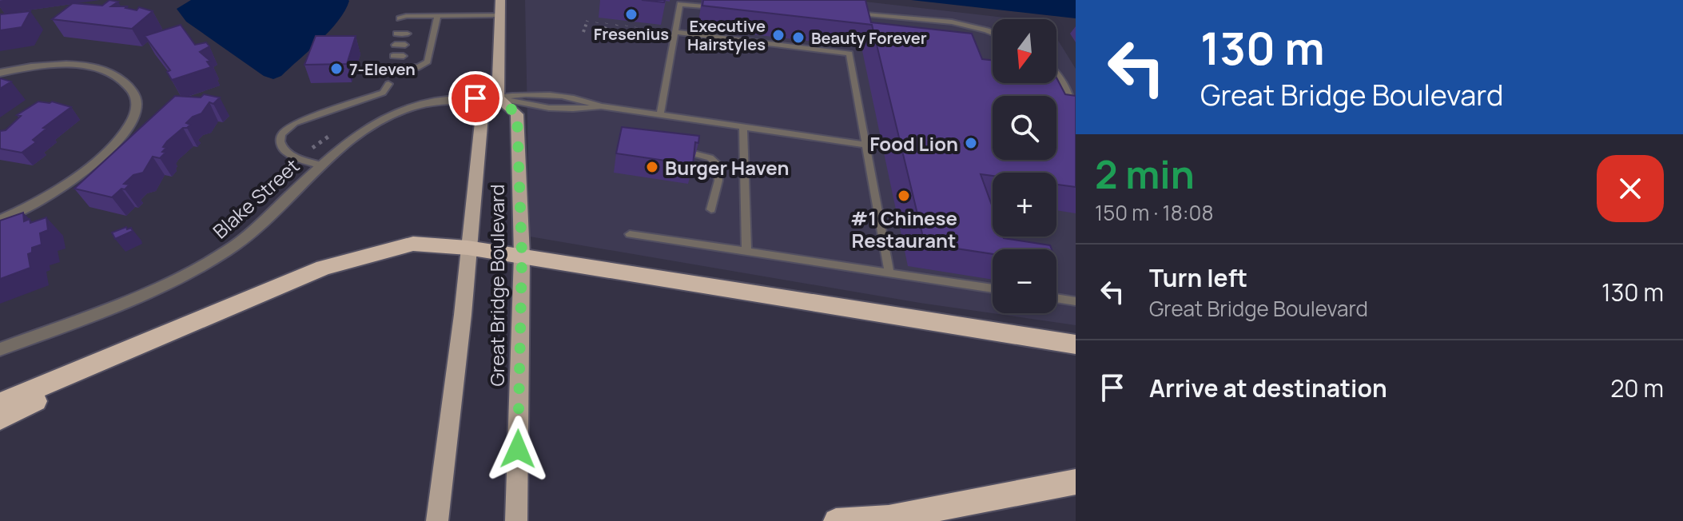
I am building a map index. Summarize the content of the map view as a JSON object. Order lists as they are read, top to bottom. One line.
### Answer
{"streets":{"main road":["Great Bridge Boulevard"],"street":["Blake Street"]},"crossings":[["Blake Street","Great Bridge Boulevard"]],"places":["Fresenius","Executive Hairstyles","Beauty Forever","7-Eleven","Food Lion","Burger Haven","#1 Chinese Restaurant"],"north":"bottom","page":{"turn":["130 m","Great Bridge Boulevard"],"map_buttons":["+","−"],"heading":["2 min","150 m · 18:08"],"list":[{"name":"Turn left","note":"Great Bridge Boulevard","value":"130 m"},{"name":"Arrive at destination","value":"20 m"}]}}
